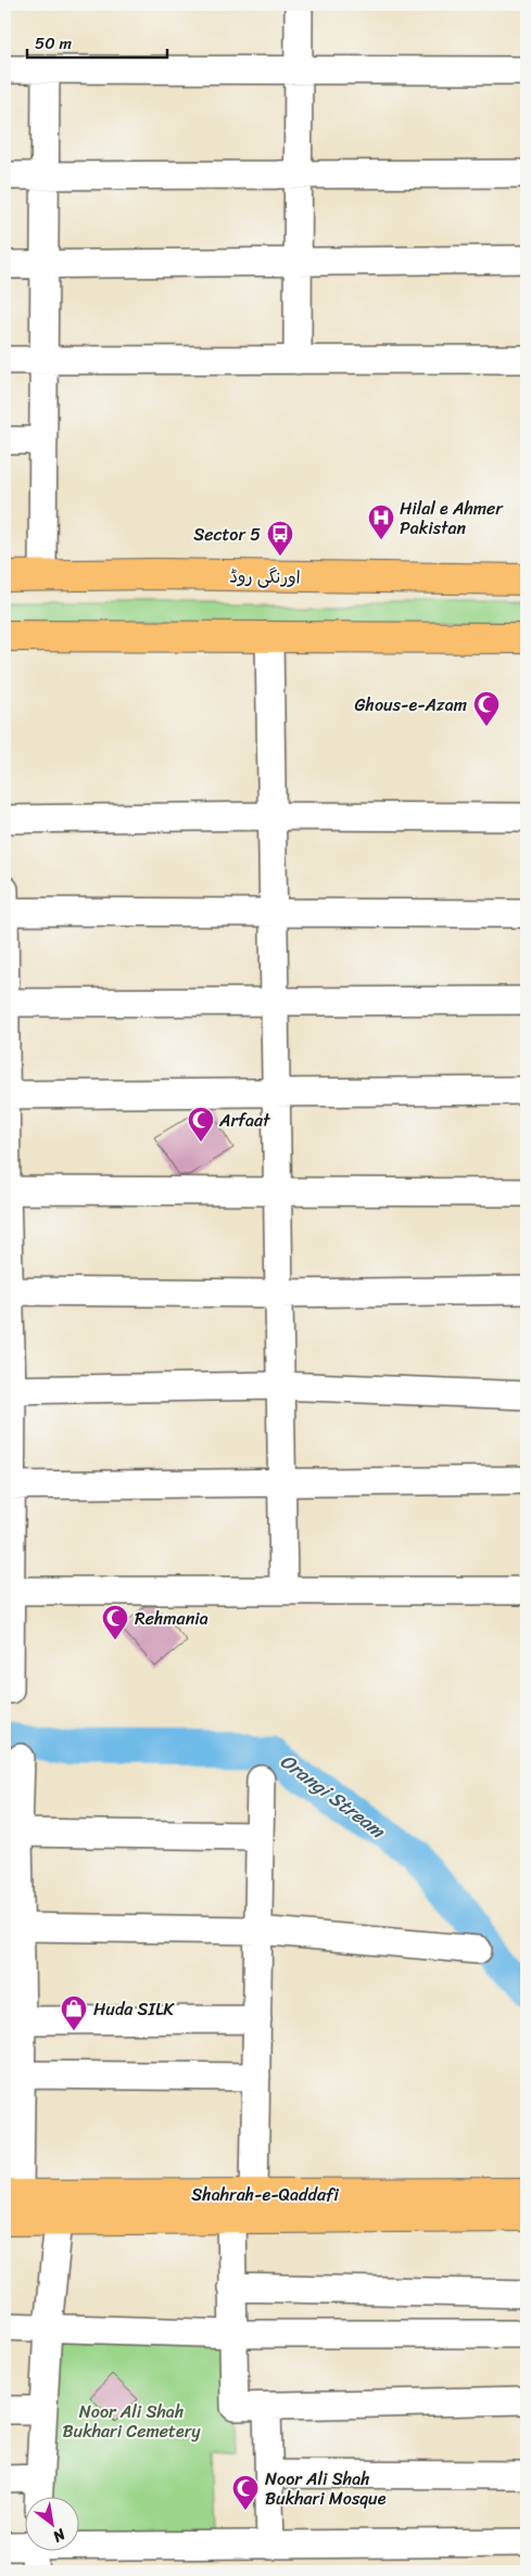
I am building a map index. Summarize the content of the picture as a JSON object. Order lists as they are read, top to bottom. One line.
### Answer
{"streets":{"main road":["اورنگی روڈ","Shahrah-e-Qaddafi"]},"water":["Orangi Stream"],"parks":["Noor Ali Shah Bukhari Cemetery"],"places":{"hospital":["Hilal e Ahmer Pakistan"],"bus stop":["Sector 5"],"mosque":["Ghous-e-Azam","Arfaat","Rehmania","Noor Ali Shah Bukhari Mosque"],"shop":["Huda SILK"]},"scale_bar":"50 m","north":"bottom right"}
